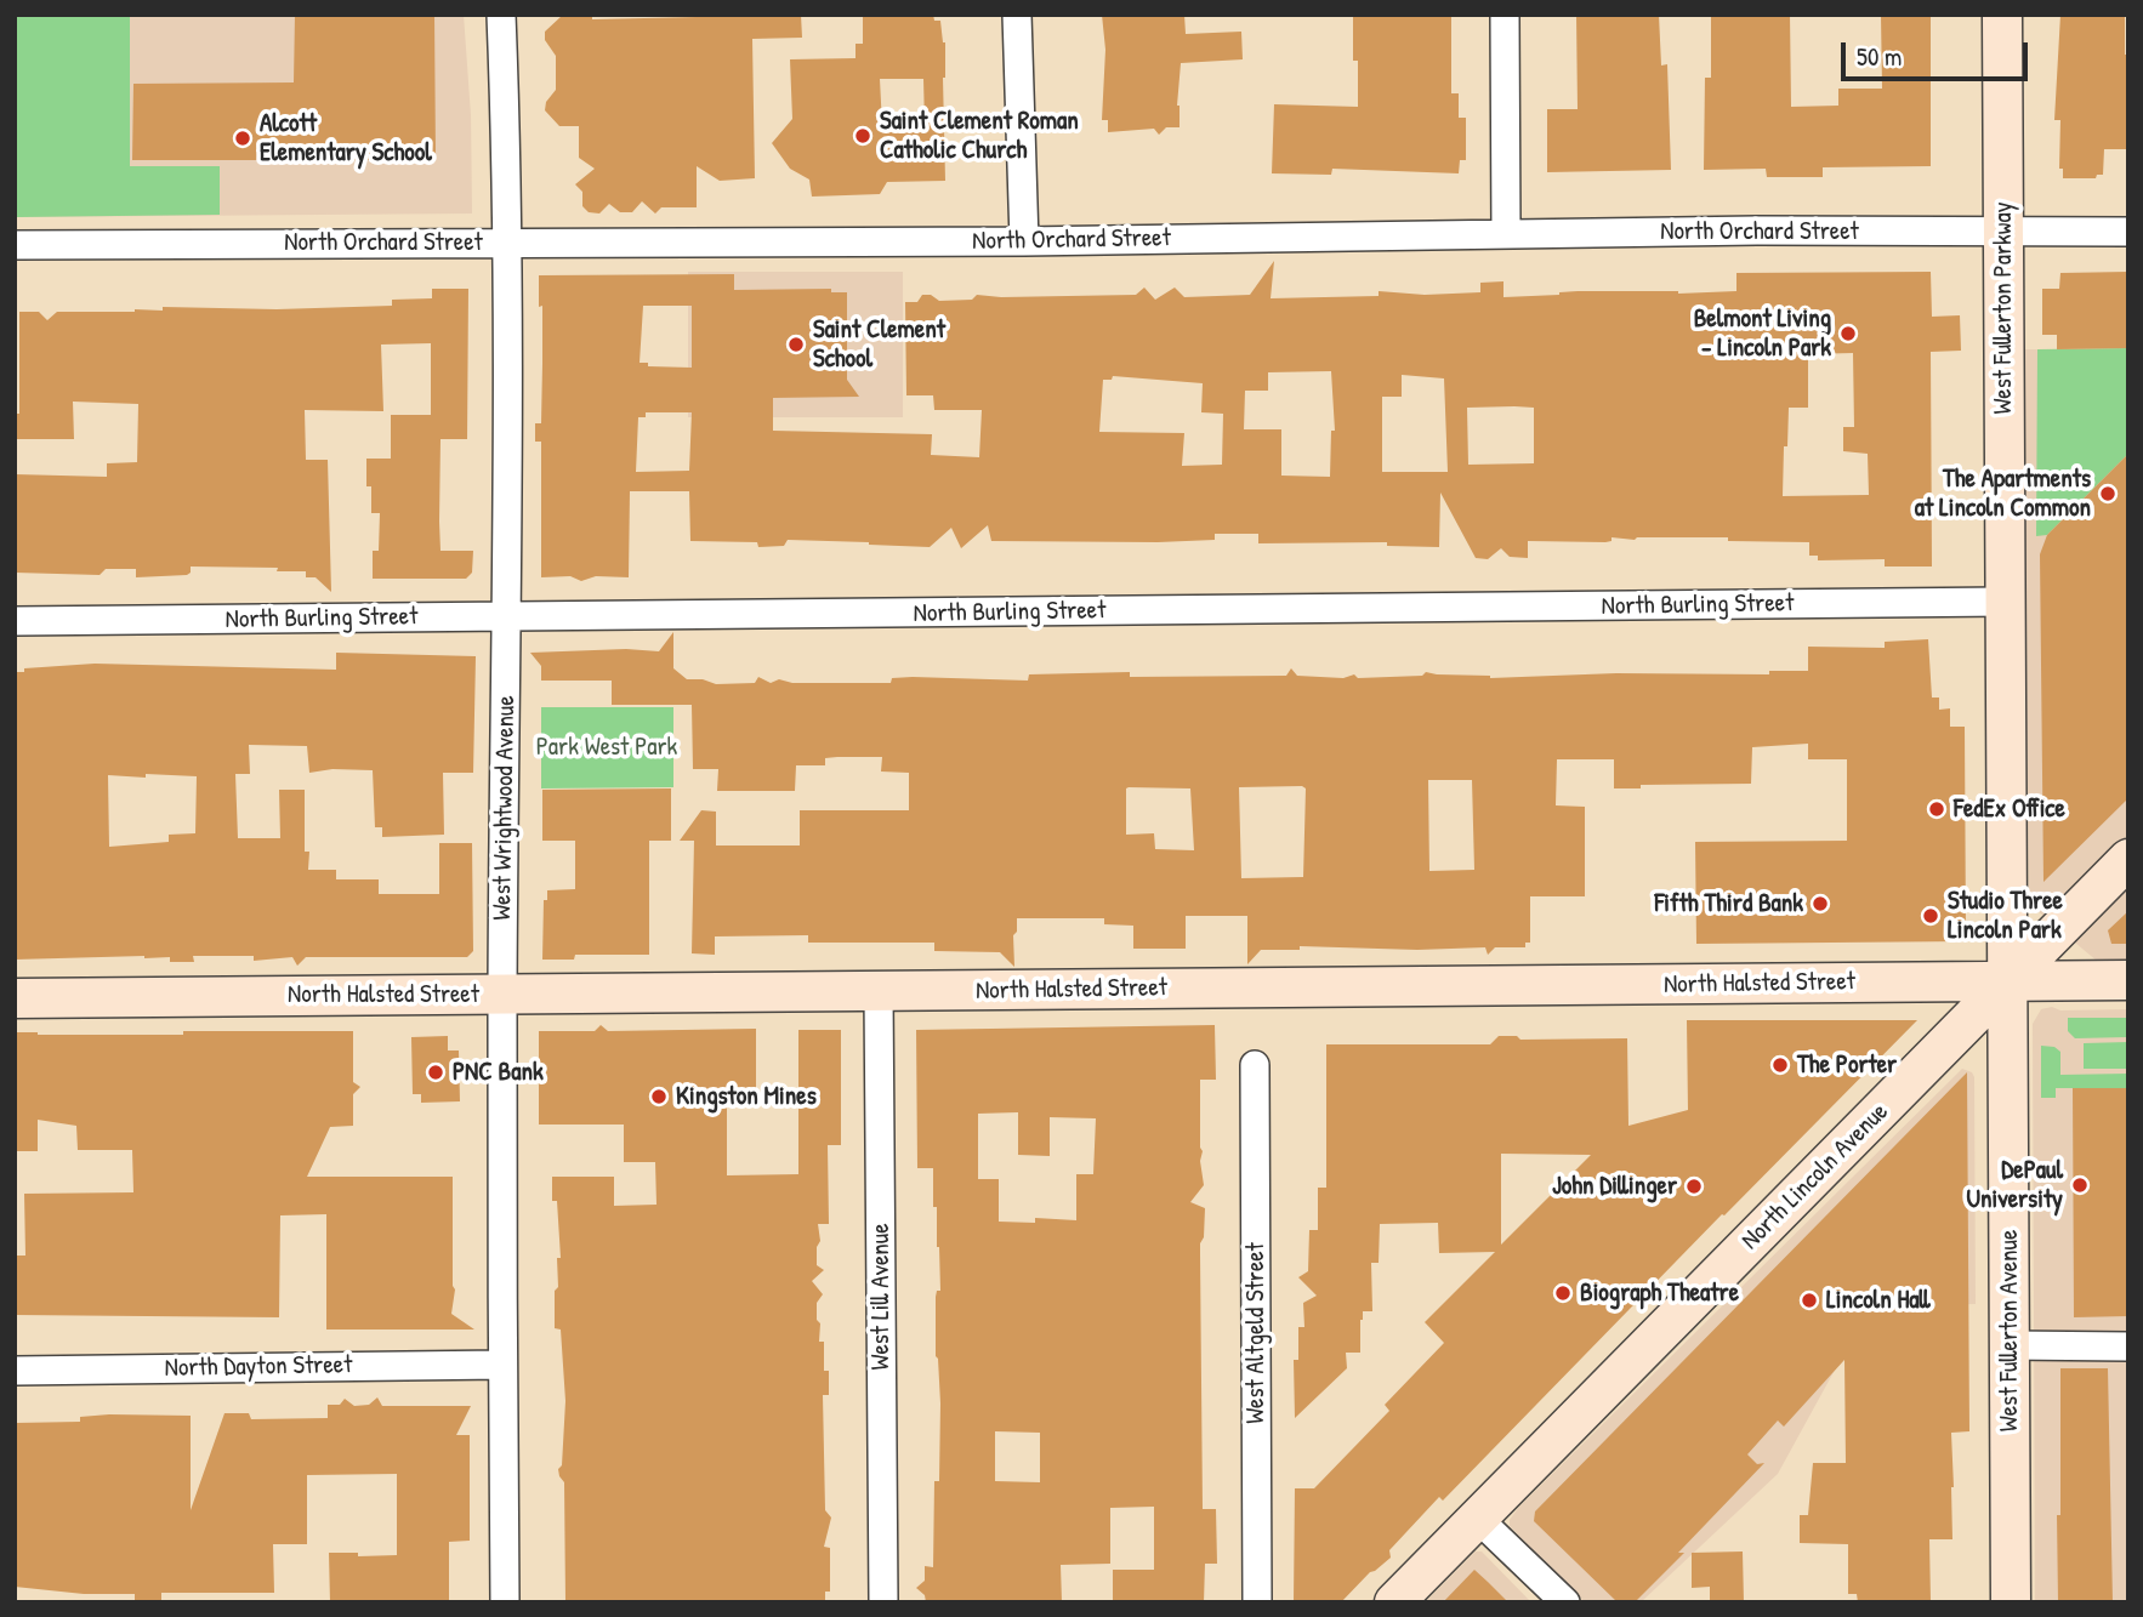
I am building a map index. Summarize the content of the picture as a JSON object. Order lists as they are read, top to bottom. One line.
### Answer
{"streets":{"main road":["West Fullerton Parkway","North Halsted Street","North Lincoln Avenue","West Fullerton Avenue"],"street":["North Orchard Street","North Burling Street","West Wrightwood Avenue","West Lill Avenue","West Altgeld Street","North Dayton Street"]},"crossings":[["North Orchard Street","West Fullerton Parkway"],["North Orchard Street","West Wrightwood Avenue"],["West Fullerton Parkway","North Burling Street"],["West Fullerton Parkway","West Fullerton Avenue"],["North Burling Street","West Wrightwood Avenue"],["North Burling Street","West Fullerton Avenue"],["West Wrightwood Avenue","North Halsted Street"],["West Wrightwood Avenue","North Dayton Street"],["North Halsted Street","North Lincoln Avenue"],["North Halsted Street","West Lill Avenue"],["North Halsted Street","West Fullerton Avenue"],["North Lincoln Avenue","West Fullerton Avenue"]],"parks":["Park West Park"],"places":["Saint Clement Roman Catholic Church","Alcott Elementary School","Belmont Living - Lincoln Park","Saint Clement School","The Apartments at Lincoln Common","FedEx Office","Fifth Third Bank","Studio Three Lincoln Park","The Porter","PNC Bank","Kingston Mines","DePaul University","John Dillinger","Biograph Theatre","Lincoln Hall"],"scale_bar":"50 m"}
